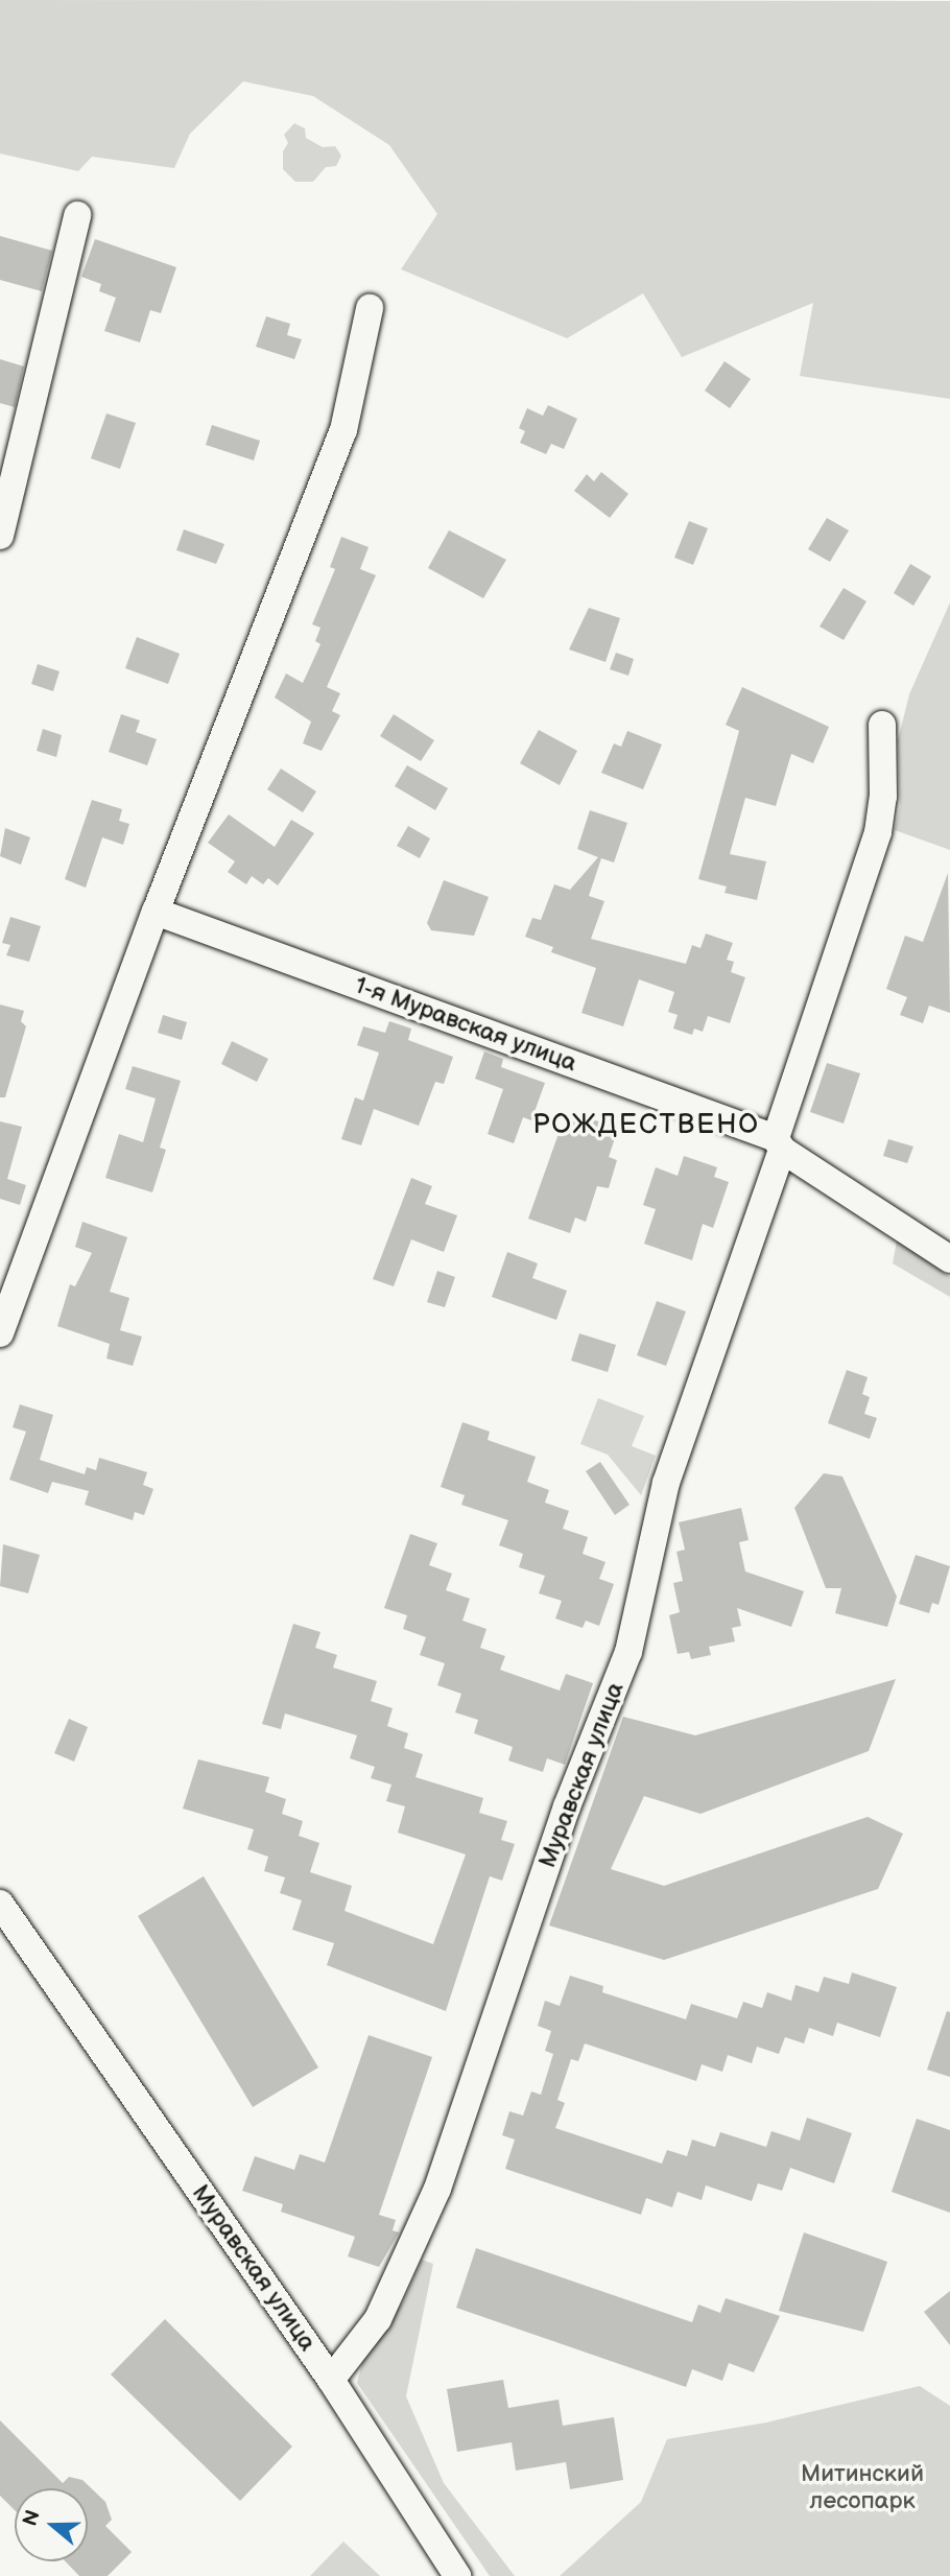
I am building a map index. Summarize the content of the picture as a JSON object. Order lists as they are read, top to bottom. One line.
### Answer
{"streets":{"street":["1-я Муравская улица","Муравская улица"]},"crossings":[["1-я Муравская улица","Муравская улица"]],"districts":["РОЖДЕСТВЕНО"],"parks":["Митинский лесопарк"],"north":"left"}
